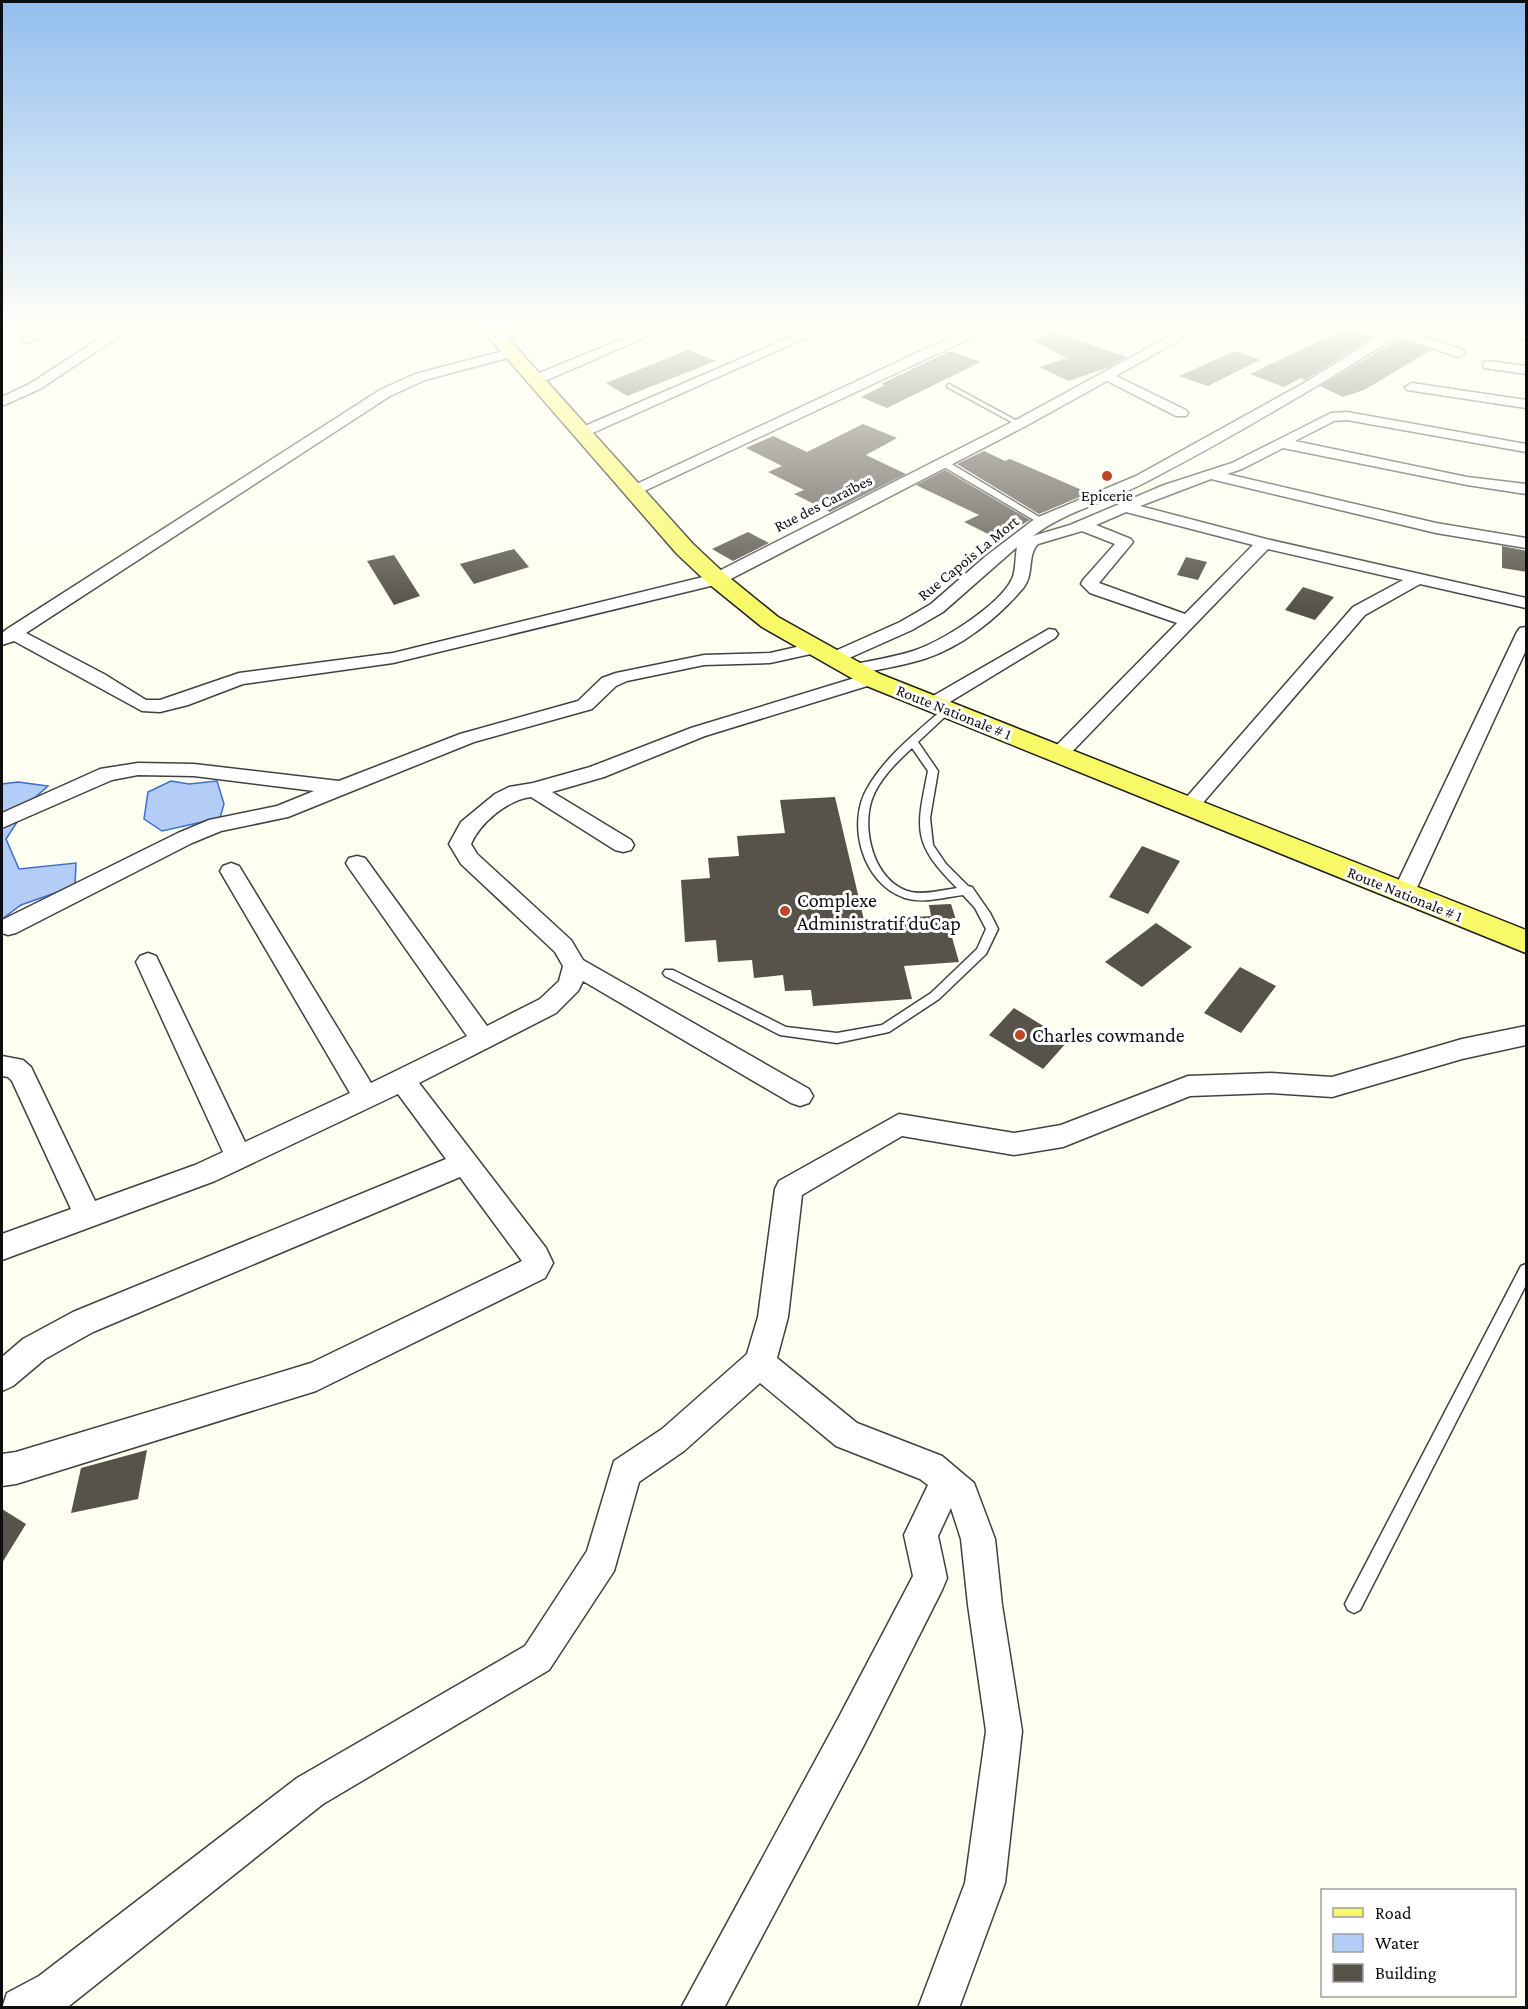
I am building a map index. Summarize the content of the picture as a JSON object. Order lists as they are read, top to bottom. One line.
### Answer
{"streets":{"main road":["Route Nationale # 1"],"street":["Rue des Caraïbes","Rue Capois La Mort"]},"crossings":[["Rue des Caraïbes","Route Nationale # 1"],["Rue Capois La Mort","Route Nationale # 1"]],"places":["Epicerie","Complexe Administratif duCap","Charles cowmande"],"legend":["Road","Water","Building"]}
